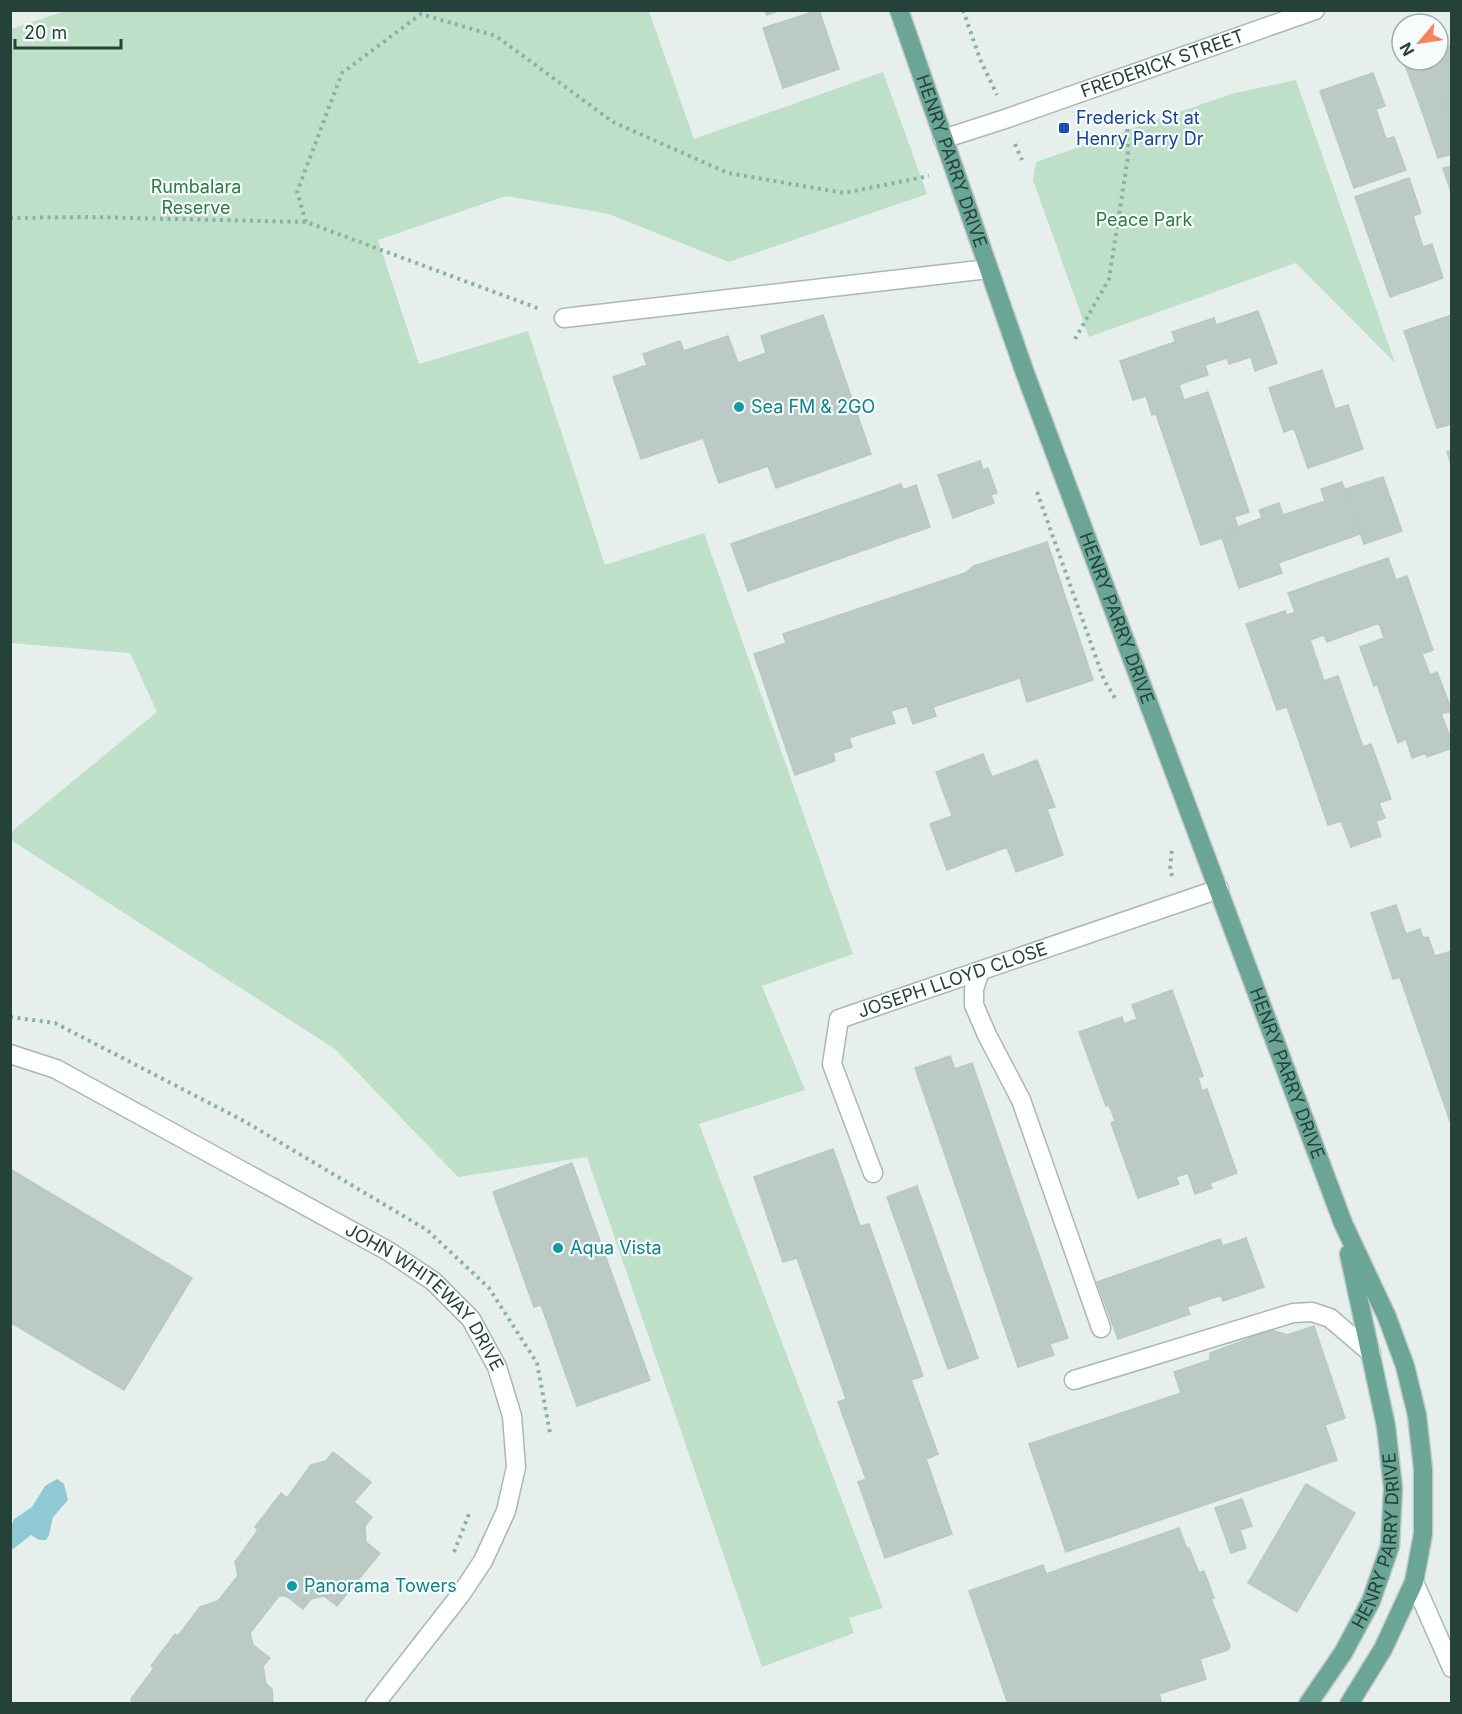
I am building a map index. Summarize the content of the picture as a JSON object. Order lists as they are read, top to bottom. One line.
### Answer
{"streets":{"main road":["HENRY PARRY DRIVE"],"street":["FREDERICK STREET","JOSEPH LLOYD CLOSE","JOHN WHITEWAY DRIVE"]},"crossings":[["FREDERICK STREET","HENRY PARRY DRIVE"],["HENRY PARRY DRIVE","JOSEPH LLOYD CLOSE"]],"parks":["Rumbalara Reserve","Peace Park"],"places":{"transit":["Frederick St at Henry Parry Dr"],"other":["Sea FM & 2GO","Aqua Vista","Panorama Towers"]},"scale_bar":"20 m","north":"bottom left"}
